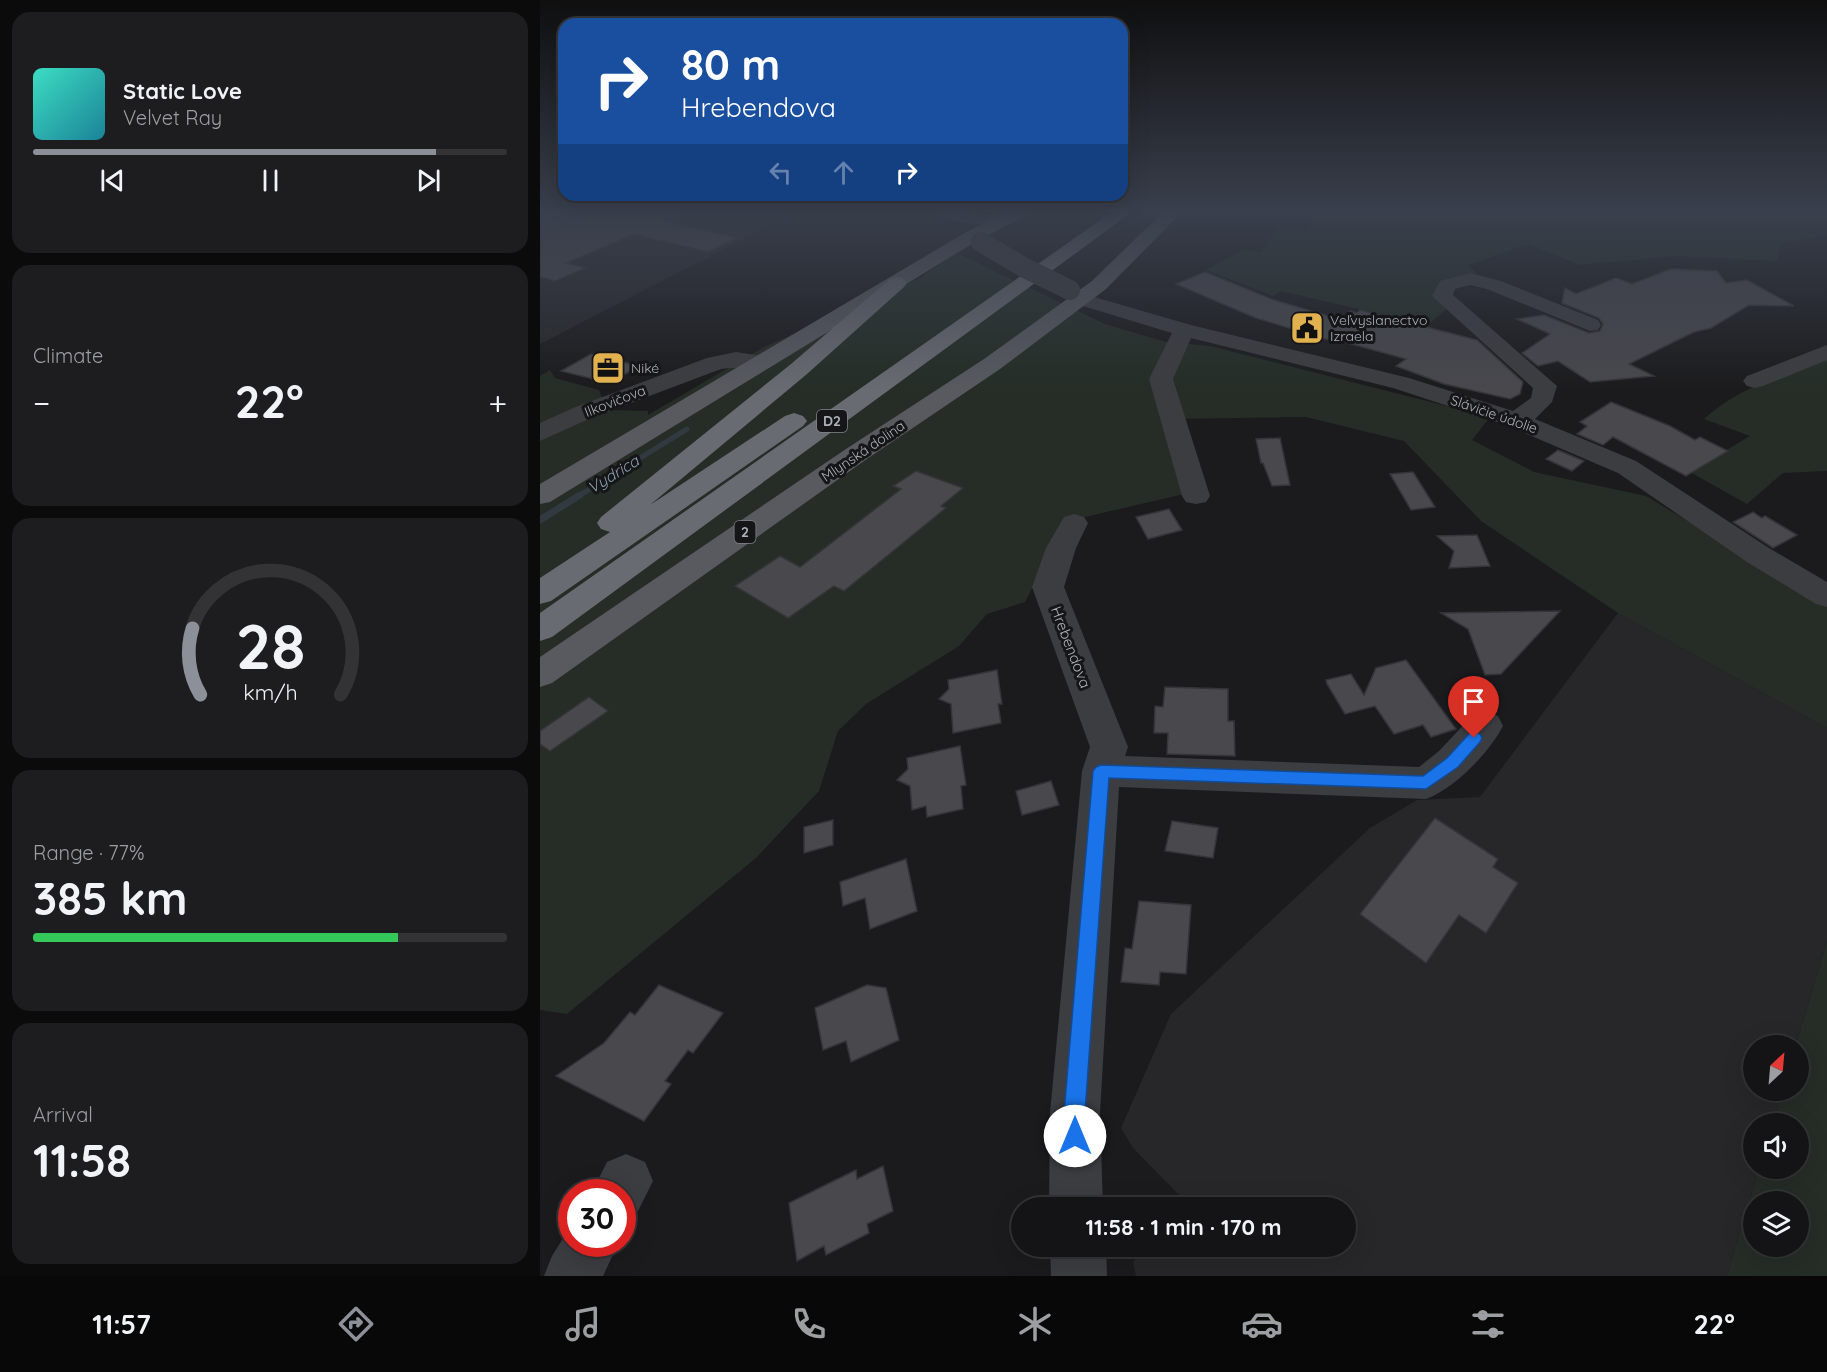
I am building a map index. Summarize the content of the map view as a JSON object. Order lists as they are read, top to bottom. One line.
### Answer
{"streets":{"highway":["D2"],"main road":["Mlynská dolina","2"],"street":["Ilkovičova","Slávičie údolie","Hrebendova"]},"crossings":[["Slávičie údolie","Mlynská dolina"]],"water":["Vydrica"],"places":{"public building":["Veľvyslanectvo Izraela"],"office":["Niké"]},"north":"top right","page":{"turn":["80 m","Hrebendova"],"song":["Static Love","Velvet Ray"],"tile":["Climate",["Range · 77%","385 km"],["Arrival","11:58"]],"heat":["−","22°","+"],"limit":"30","trip":"11:58 · 1 min · 170 m","tabs":["11:57","22°"],"gauge":["28","km/h"]}}
